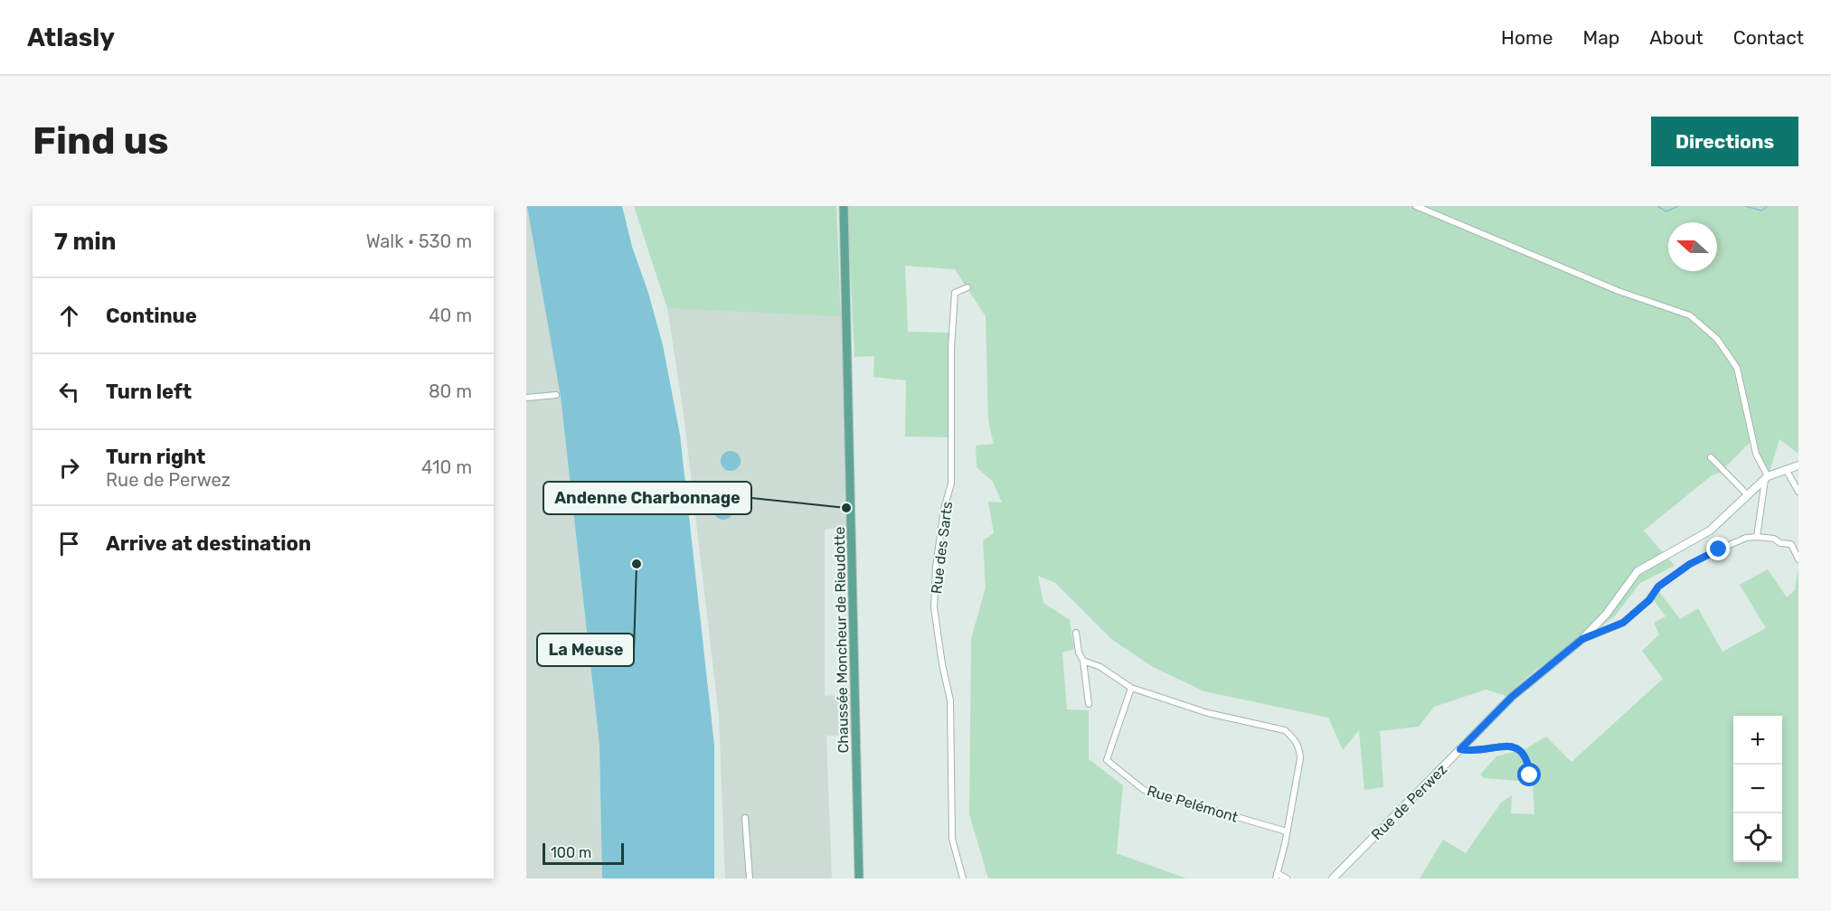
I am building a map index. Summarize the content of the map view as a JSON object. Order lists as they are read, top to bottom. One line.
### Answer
{"streets":{"main road":["Chaussée Moncheur de Rieudotte"],"street":["Rue des Sarts","Rue de Perwez","Rue Pelémont"]},"places":["Andenne Charbonnage","La Meuse"],"scale_bar":"100 m","north":"left","page":{"header":"Atlasly","nav":["Home","Map","About","Contact"],"buttons":"Directions","title":"Find us","heading":["7 min","Walk · 530 m"],"list":[["Continue","40 m"],["Turn left","80 m"],["Turn right","Rue de Perwez","410 m"],"Arrive at destination"],"map_buttons":["+","−"],"scale":"100 m"}}
